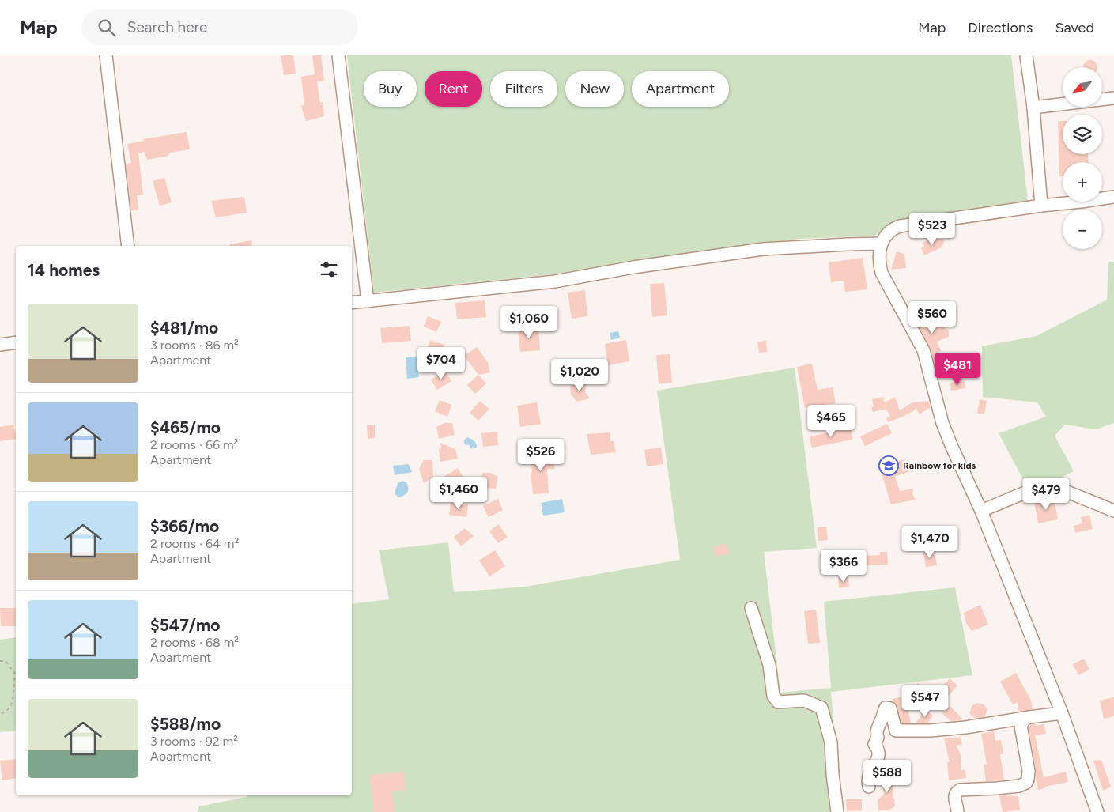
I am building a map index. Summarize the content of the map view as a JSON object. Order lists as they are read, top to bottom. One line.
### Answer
{"places":{"school or university":["Rainbow for kids"]},"north":"bottom left","page":{"header":"Map","search":"Search here","nav":["Map","Directions","Saved"],"map_buttons":["+","−"],"chip":["Buy","Rent","Filters","New","Apartment"],"price":["$523","$560","$1,060","$704","$481","$1,020","$465","$526","$1,460","$479","$1,470","$366","$547","$588"],"heading":"14 homes","list":[{"name":"$481/mo","note":"3 rooms · 86 m² · Apartment"},{"name":"$465/mo","note":"2 rooms · 66 m² · Apartment"},{"name":"$366/mo","note":"2 rooms · 64 m² · Apartment"},{"name":"$547/mo","note":"2 rooms · 68 m² · Apartment"},{"name":"$588/mo","note":"3 rooms · 92 m² · Apartment"}]}}
